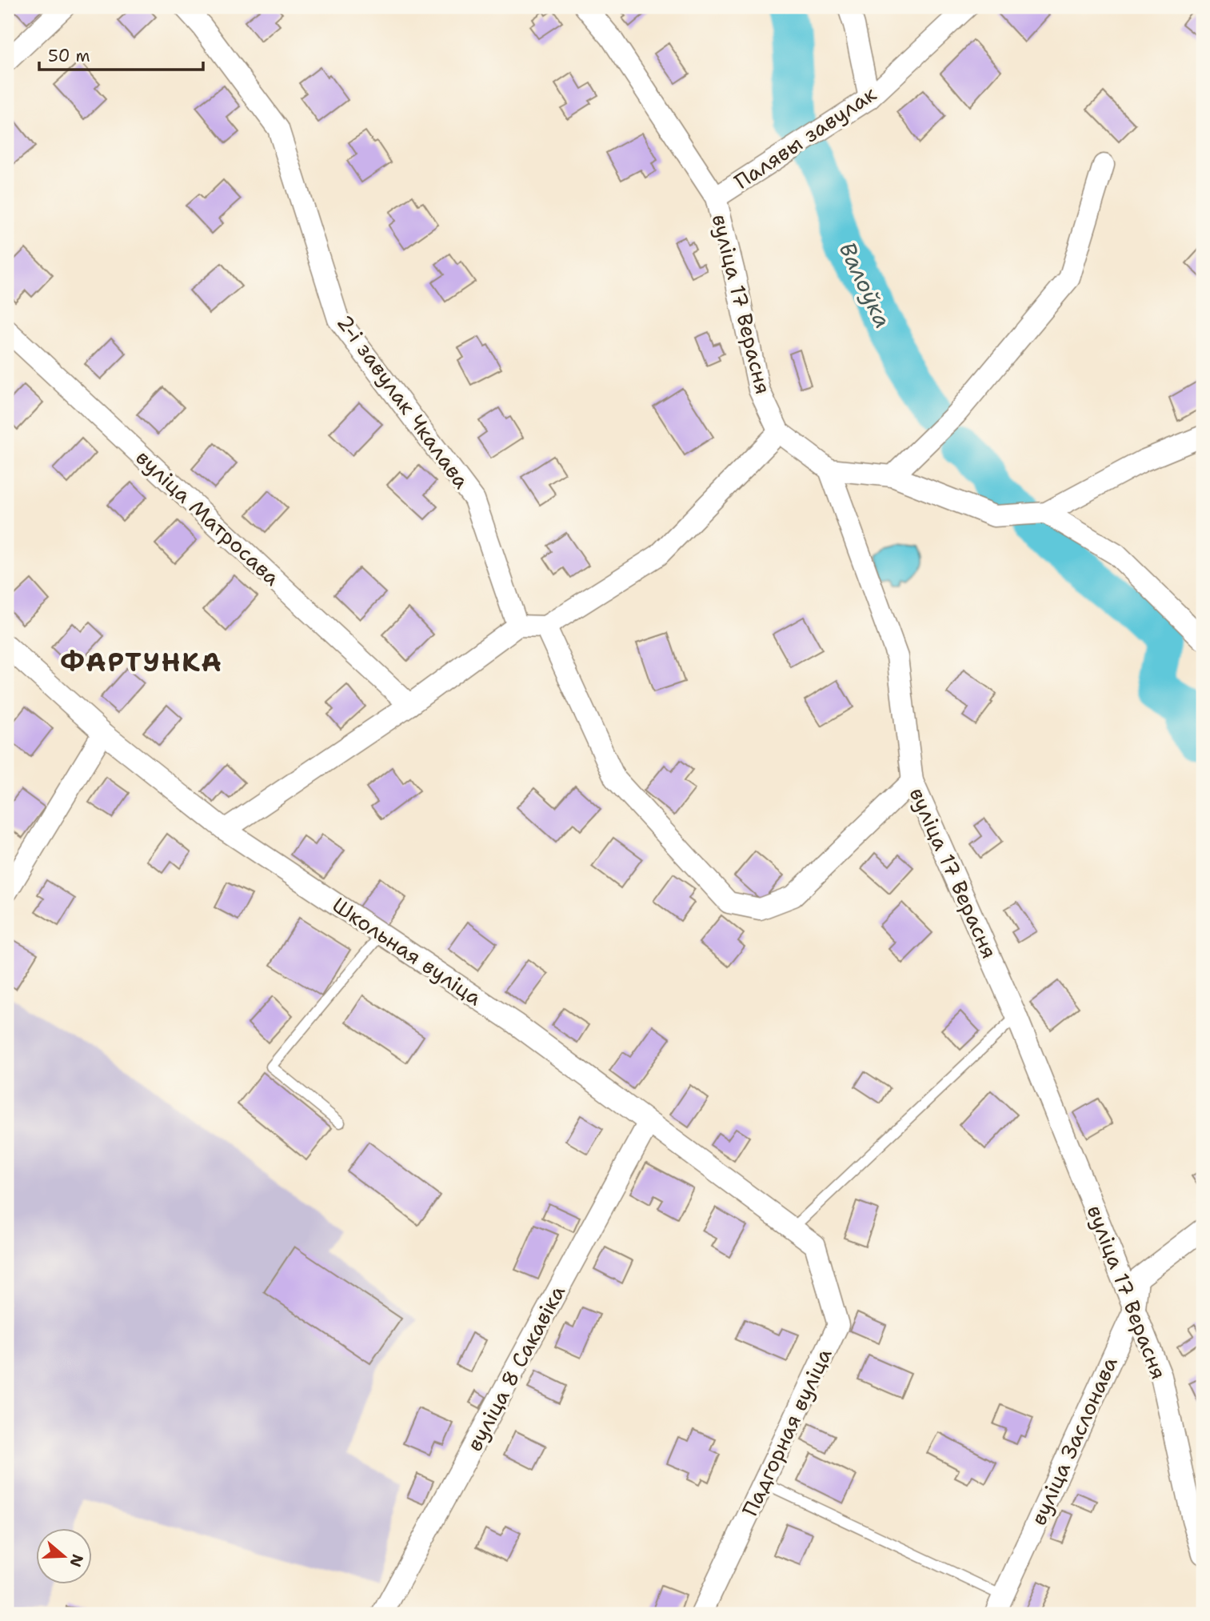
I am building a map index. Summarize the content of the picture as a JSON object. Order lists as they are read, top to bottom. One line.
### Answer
{"streets":{"street":["Палявы завулак","вуліца 17 Верасня","2-і завулак Чкалава","вуліца Матросава","Школьная вуліца","вуліца 8 Сакавіка","Падгорная вуліца","вуліца Заслонава"]},"crossings":[["Палявы завулак","вуліца 17 Верасня"],["вуліца 17 Верасня","вуліца Заслонава"],["Школьная вуліца","вуліца 8 Сакавіка"],["Школьная вуліца","Падгорная вуліца"]],"districts":["ФАРТУНКА"],"water":["Валоўка"],"scale_bar":"50 m","north":"right"}
